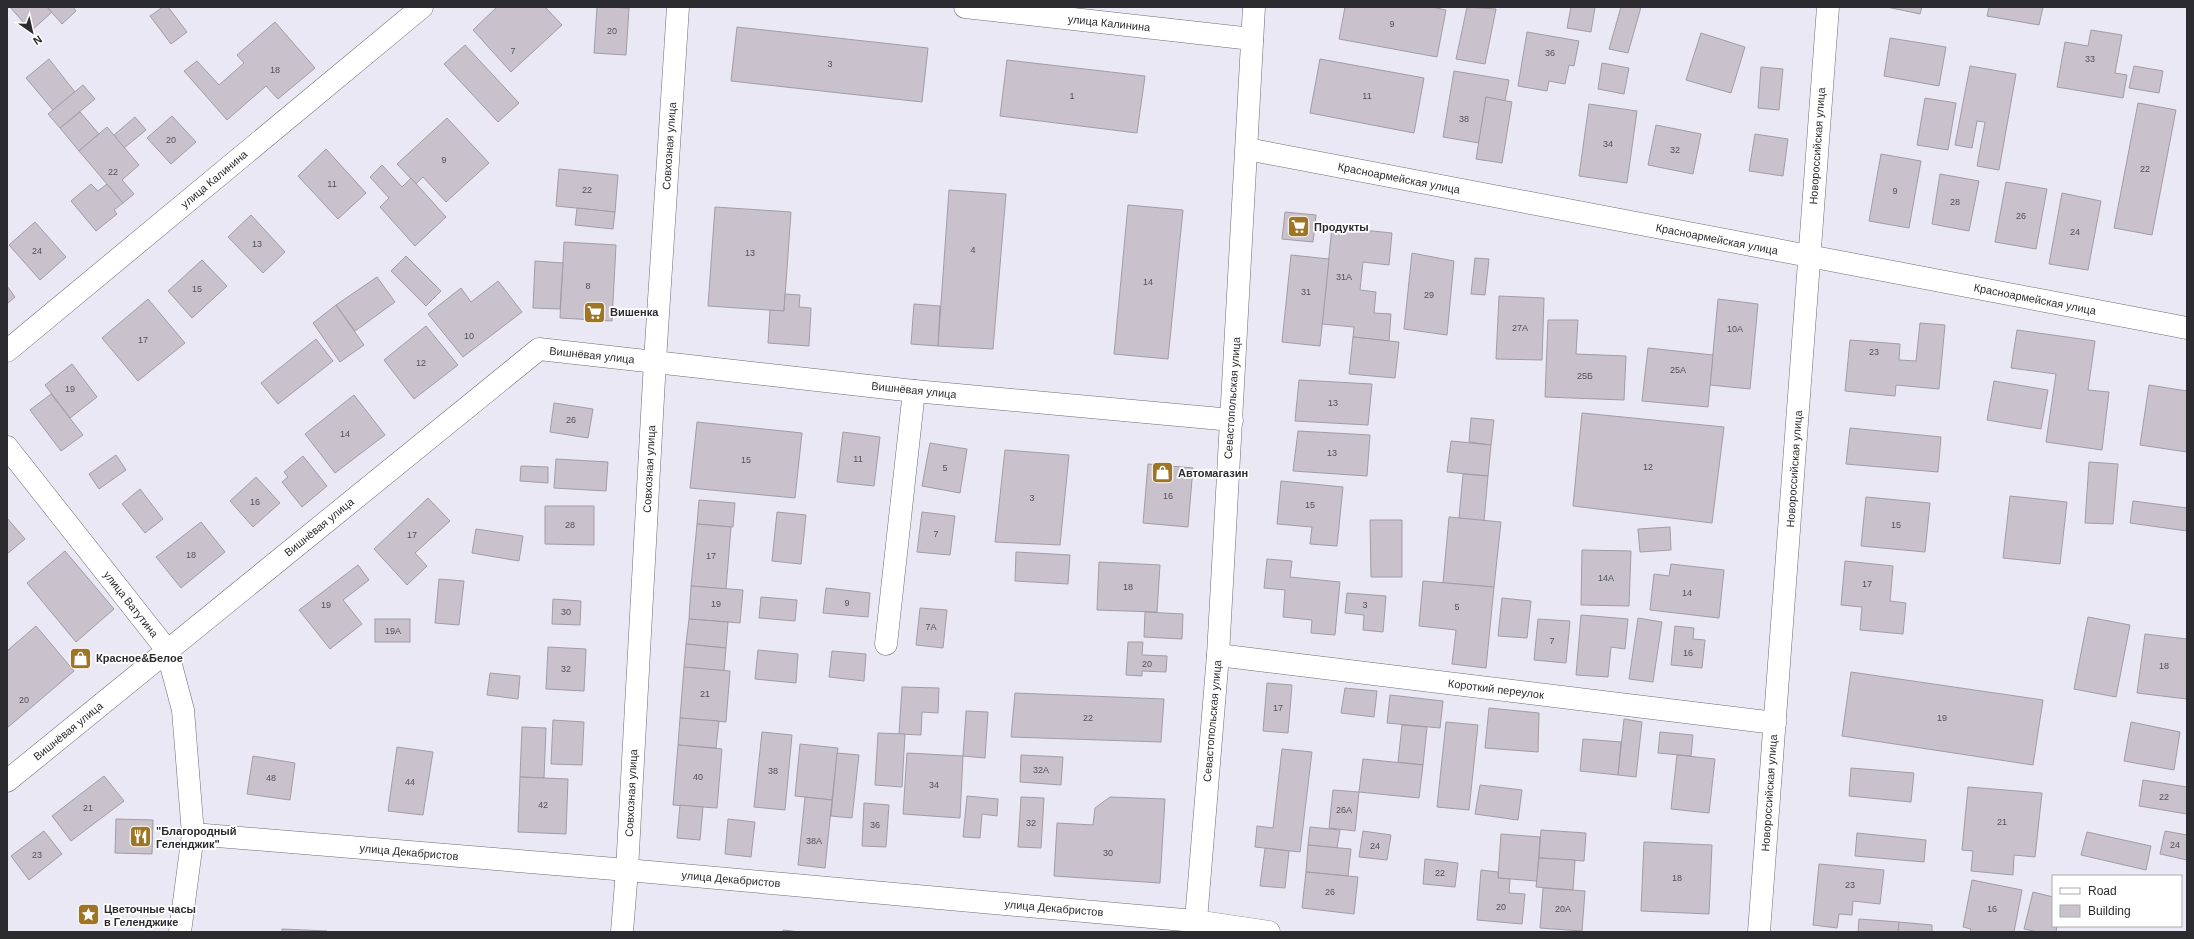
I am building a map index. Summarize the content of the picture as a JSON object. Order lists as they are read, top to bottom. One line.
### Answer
{"streets":{"street":["улица Калинина","Совхозная улица","Новороссийская улица","Красноармейская улица","Вишнёвая улица","Севастопольская улица","улица Ватутина","Короткий переулок","улица Декабристов"]},"crossings":[["улица Калинина","Севастопольская улица"],["Совхозная улица","Вишнёвая улица"],["Совхозная улица","улица Декабристов"],["Новороссийская улица","Красноармейская улица"],["Новороссийская улица","Короткий переулок"],["Красноармейская улица","Севастопольская улица"],["Вишнёвая улица","Севастопольская улица"],["Вишнёвая улица","улица Ватутина"],["Севастопольская улица","Короткий переулок"],["Севастопольская улица","улица Декабристов"],["улица Ватутина","улица Декабристов"]],"places":{"supermarket":["Продукты","Вишенка"],"shop":["Автомагазин","Красное&Белое"],"restaurant":["\"Благородный Геленджик\""],"place":["Цветочные часы в Геленджике"]},"house_numbers":["9","20","7","36","33","3","18","1","11","38","20","34","32","9","22","22","11","22","9","28","26","24","13","4","24","13","31А","14","8","15","31","29","27А","10А","10","17","23","12","25А","25Б","19","13","26","14","13","11","15","12","5","16","3","16","15","28","15","7","17","18","17","14А","17","18","14","9","19","19","3","5","30","7А","19А","7","16","20","18","32","21","20","17","22","19","32А","38","40","48","44","34","22","42","21","26А","21","32","36","38А","24","24","30","23","22","18","23","26","20","20А","16"],"legend":["Road","Building"],"north":"bottom right"}
